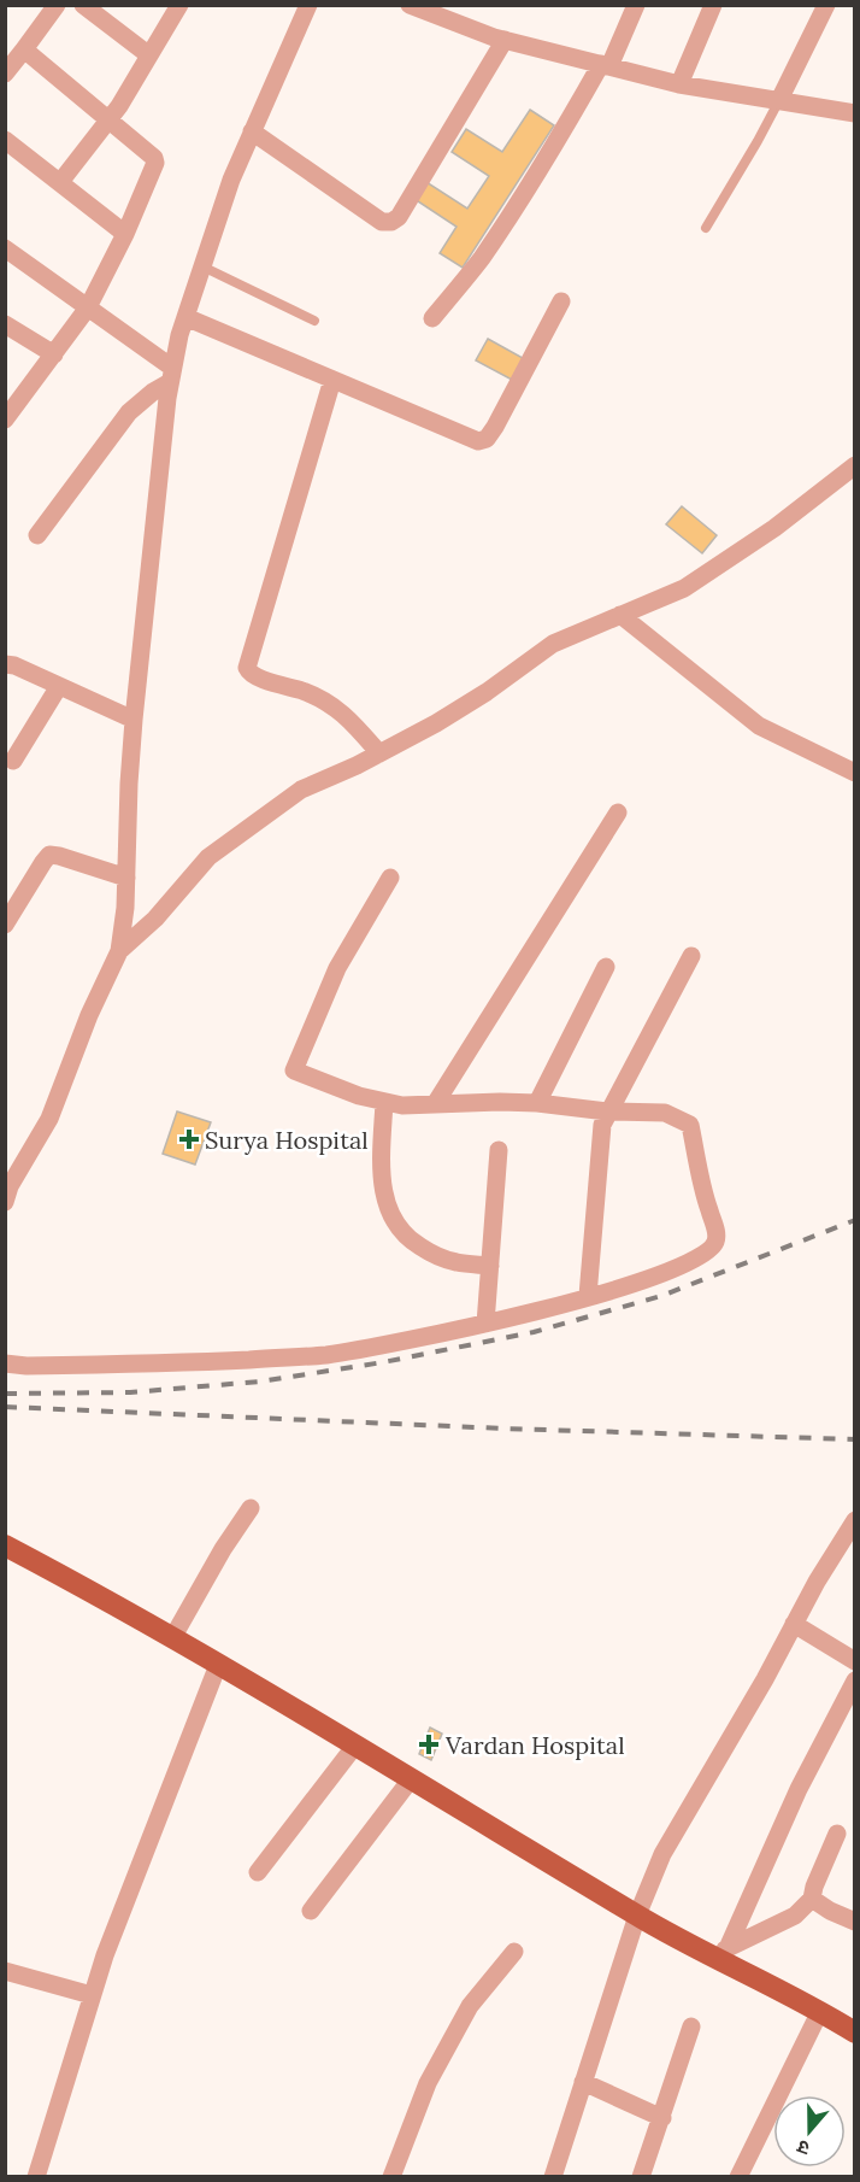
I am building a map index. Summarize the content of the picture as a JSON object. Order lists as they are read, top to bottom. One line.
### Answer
{"places":{"health":["Surya Hospital","Vardan Hospital"]},"north":"bottom"}
